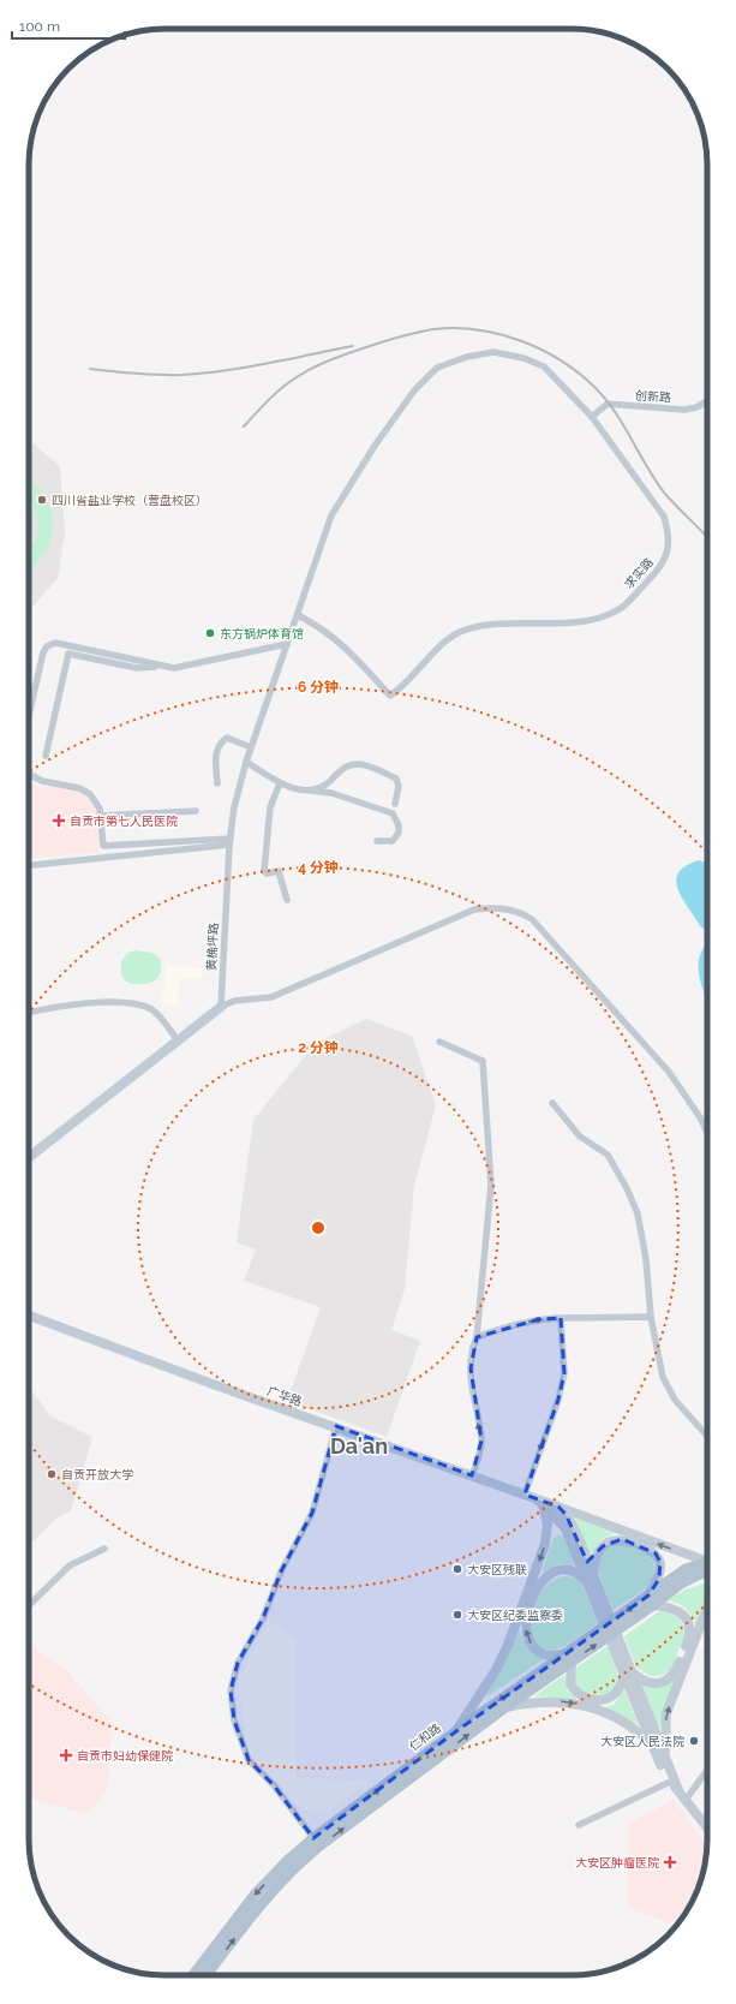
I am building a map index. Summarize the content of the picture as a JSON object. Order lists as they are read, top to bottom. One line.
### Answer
{"streets":{"main road":["广华路","仁和路"],"street":["创新路","求实路","黄桷坪路"]},"crossings":[["创新路","求实路"],["求实路","黄桷坪路"]],"districts":["Da'an"],"places":{"other":["四川省盐业学校（营盘校区）","东方锅炉体育馆","自贡开放大学","大安区残联","大安区纪委监察委","大安区人民法院"],"health":["自贡市第七人民医院","自贡市妇幼保健院","大安区肿瘤医院"]},"scale_bar":"100 m","rings":["6 分钟","4 分钟","2 分钟"]}
